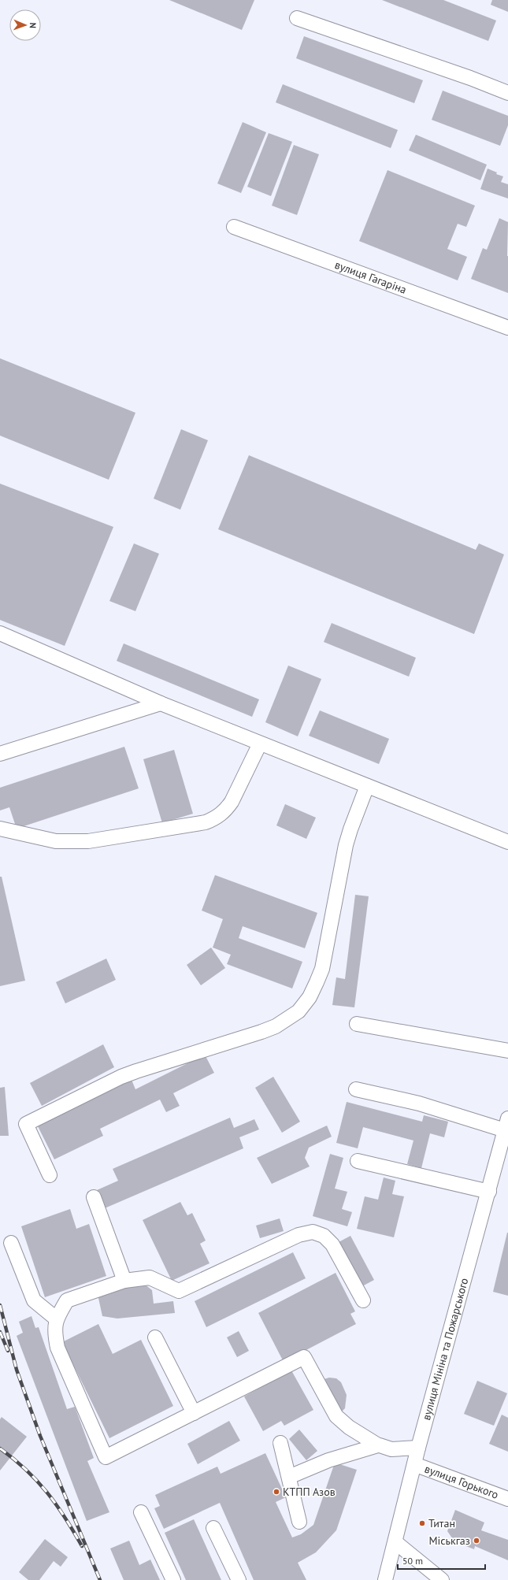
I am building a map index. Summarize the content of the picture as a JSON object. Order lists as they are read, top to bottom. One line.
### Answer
{"streets":{"street":["вулиця Гагаріна","вулиця Мініна та Пожарського","вулиця Горького"]},"crossings":[["вулиця Мініна та Пожарського","вулиця Горького"]],"places":["КТПП Азов","Титан","Міськгаз"],"scale_bar":"50 m","north":"right"}
